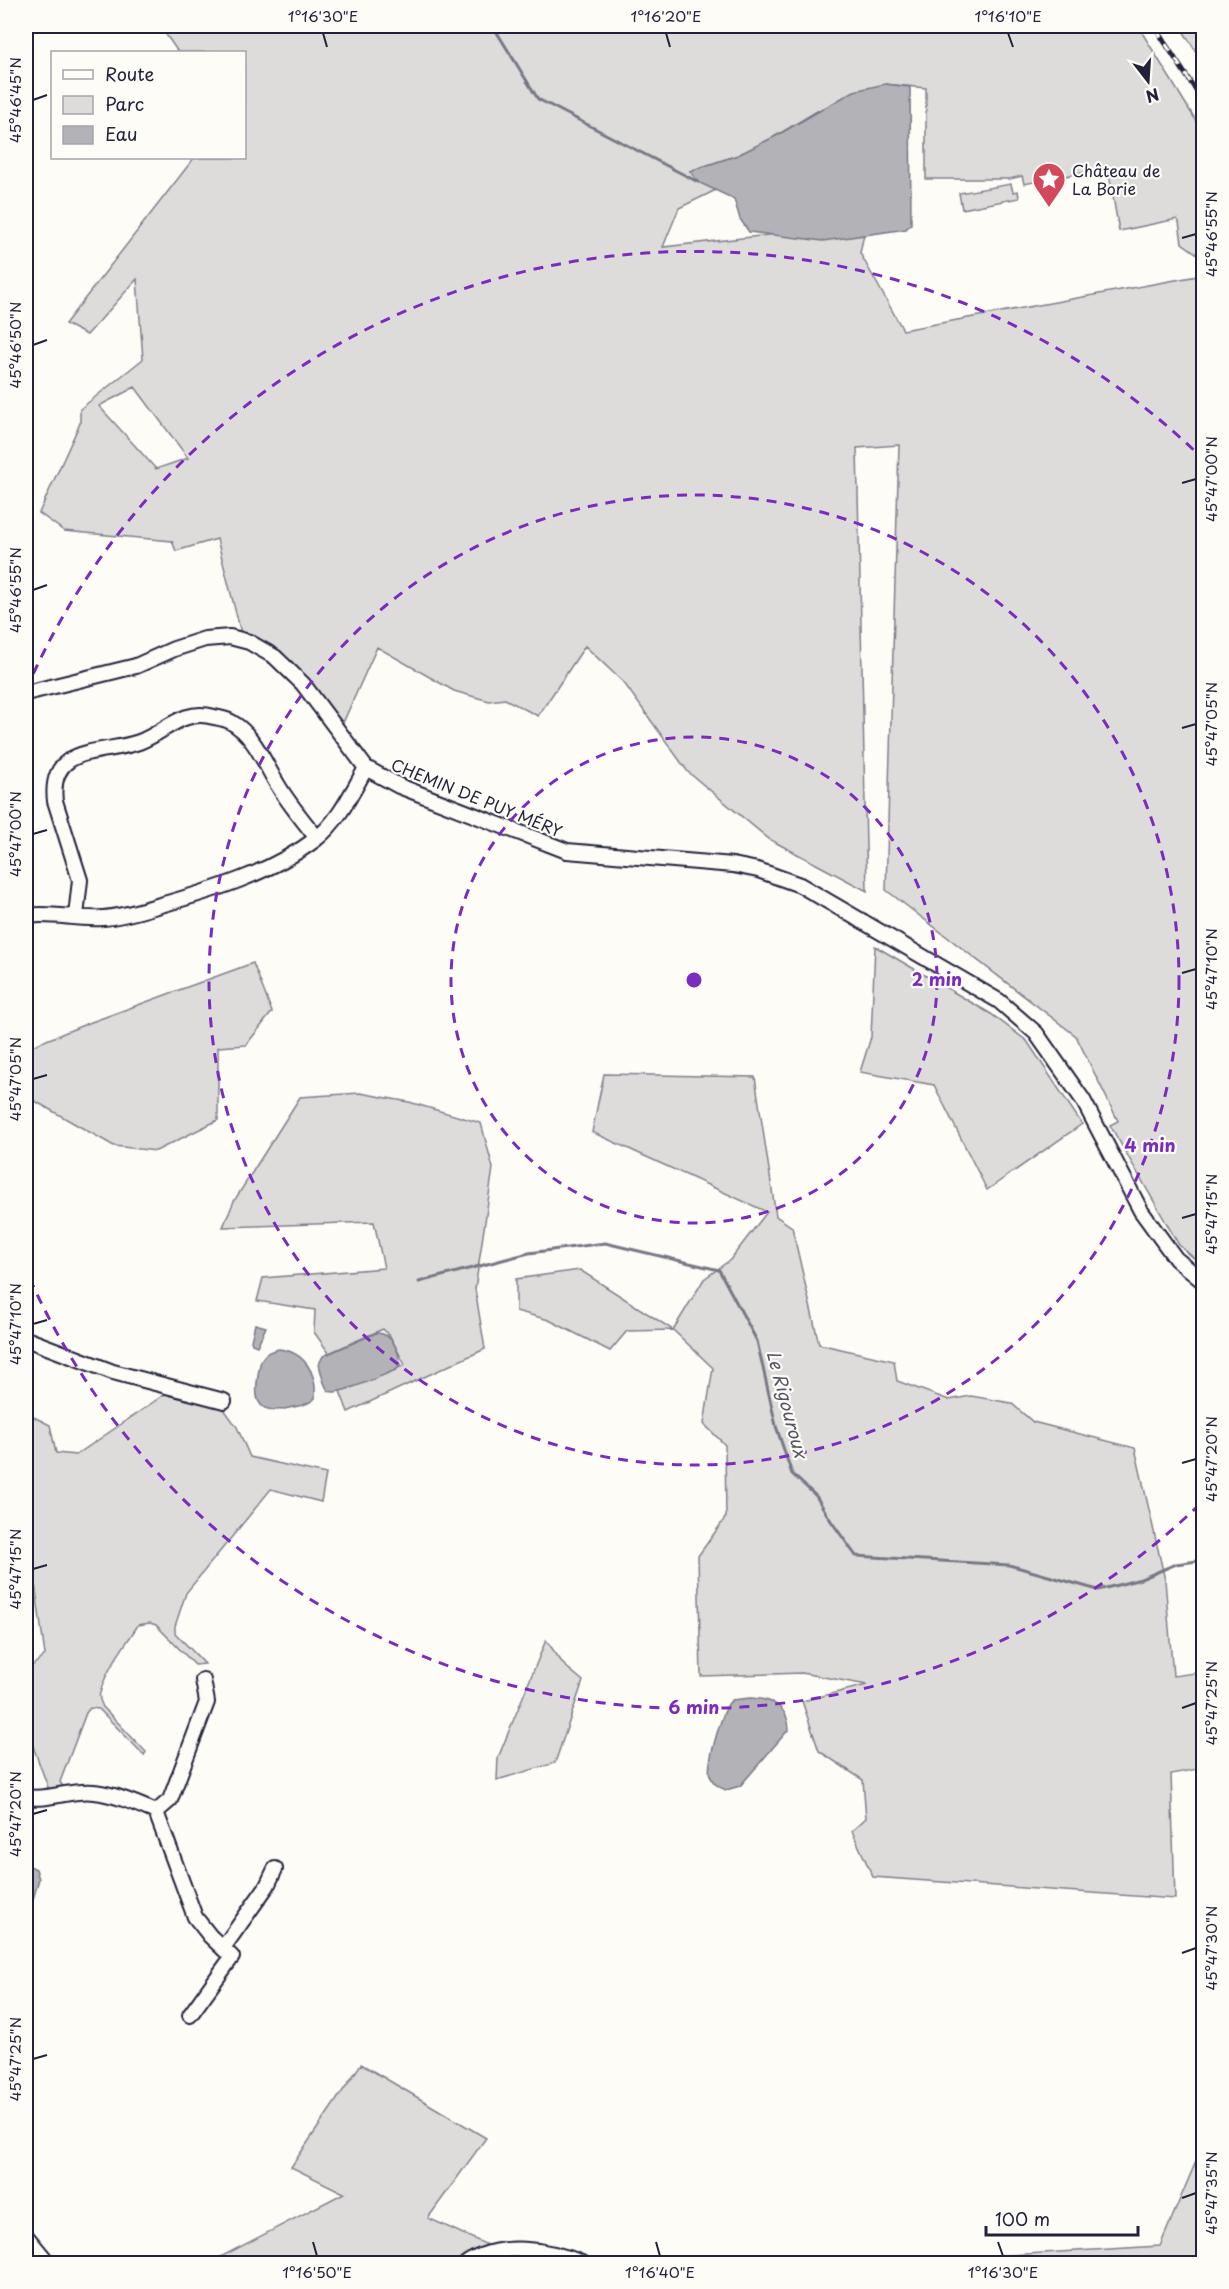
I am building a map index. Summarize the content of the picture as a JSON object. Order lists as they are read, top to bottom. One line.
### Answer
{"streets":{"street":["CHEMIN DE PUY MÉRY"]},"water":["Le Rigouroux"],"places":{"place":["Château de La Borie"]},"legend":["Route","Parc","Eau"],"scale_bar":"100 m","north":"bottom","coordinates":["1°16'30\"E","1°16'20\"E","1°16'10\"E","45°46'45\"N","45°46'55\"N","45°46'50\"N","45°47'00\"N","45°47'05\"N","45°47'10\"N","45°47'15\"N","45°47'20\"N","45°47'25\"N","45°47'30\"N","45°47'35\"N","1°16'50\"E","1°16'40\"E"],"rings":["2 min","4 min","6 min"]}
